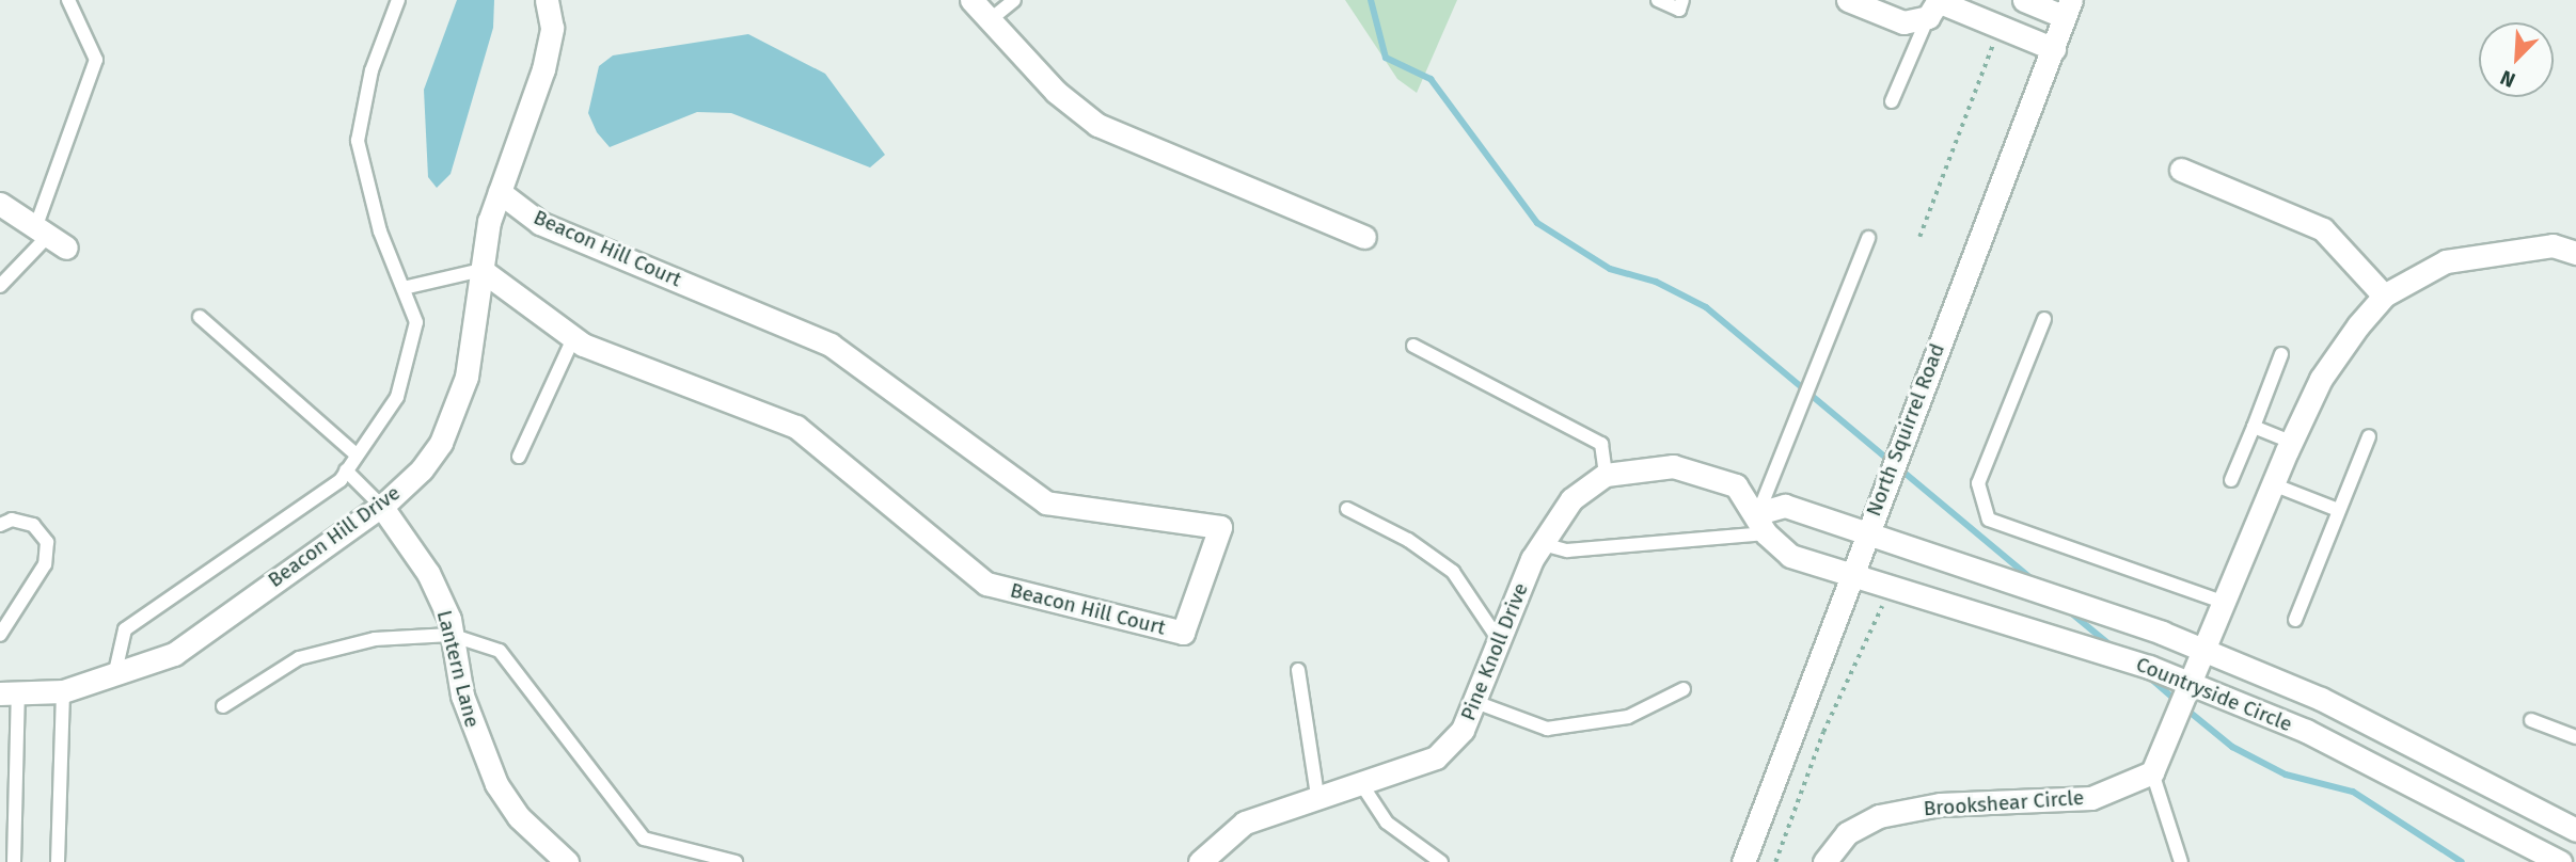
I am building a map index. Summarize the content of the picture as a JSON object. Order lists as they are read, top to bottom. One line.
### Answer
{"streets":{"street":["Beacon Hill Court","North Squirrel Road","Beacon Hill Drive","Pine Knoll Drive","Lantern Lane","Countryside Circle","Brookshear Circle"]},"crossings":[["Beacon Hill Court","Beacon Hill Drive"],["North Squirrel Road","Pine Knoll Drive"],["North Squirrel Road","Countryside Circle"],["Beacon Hill Drive","Lantern Lane"],["Pine Knoll Drive","Countryside Circle"]],"north":"bottom left"}
